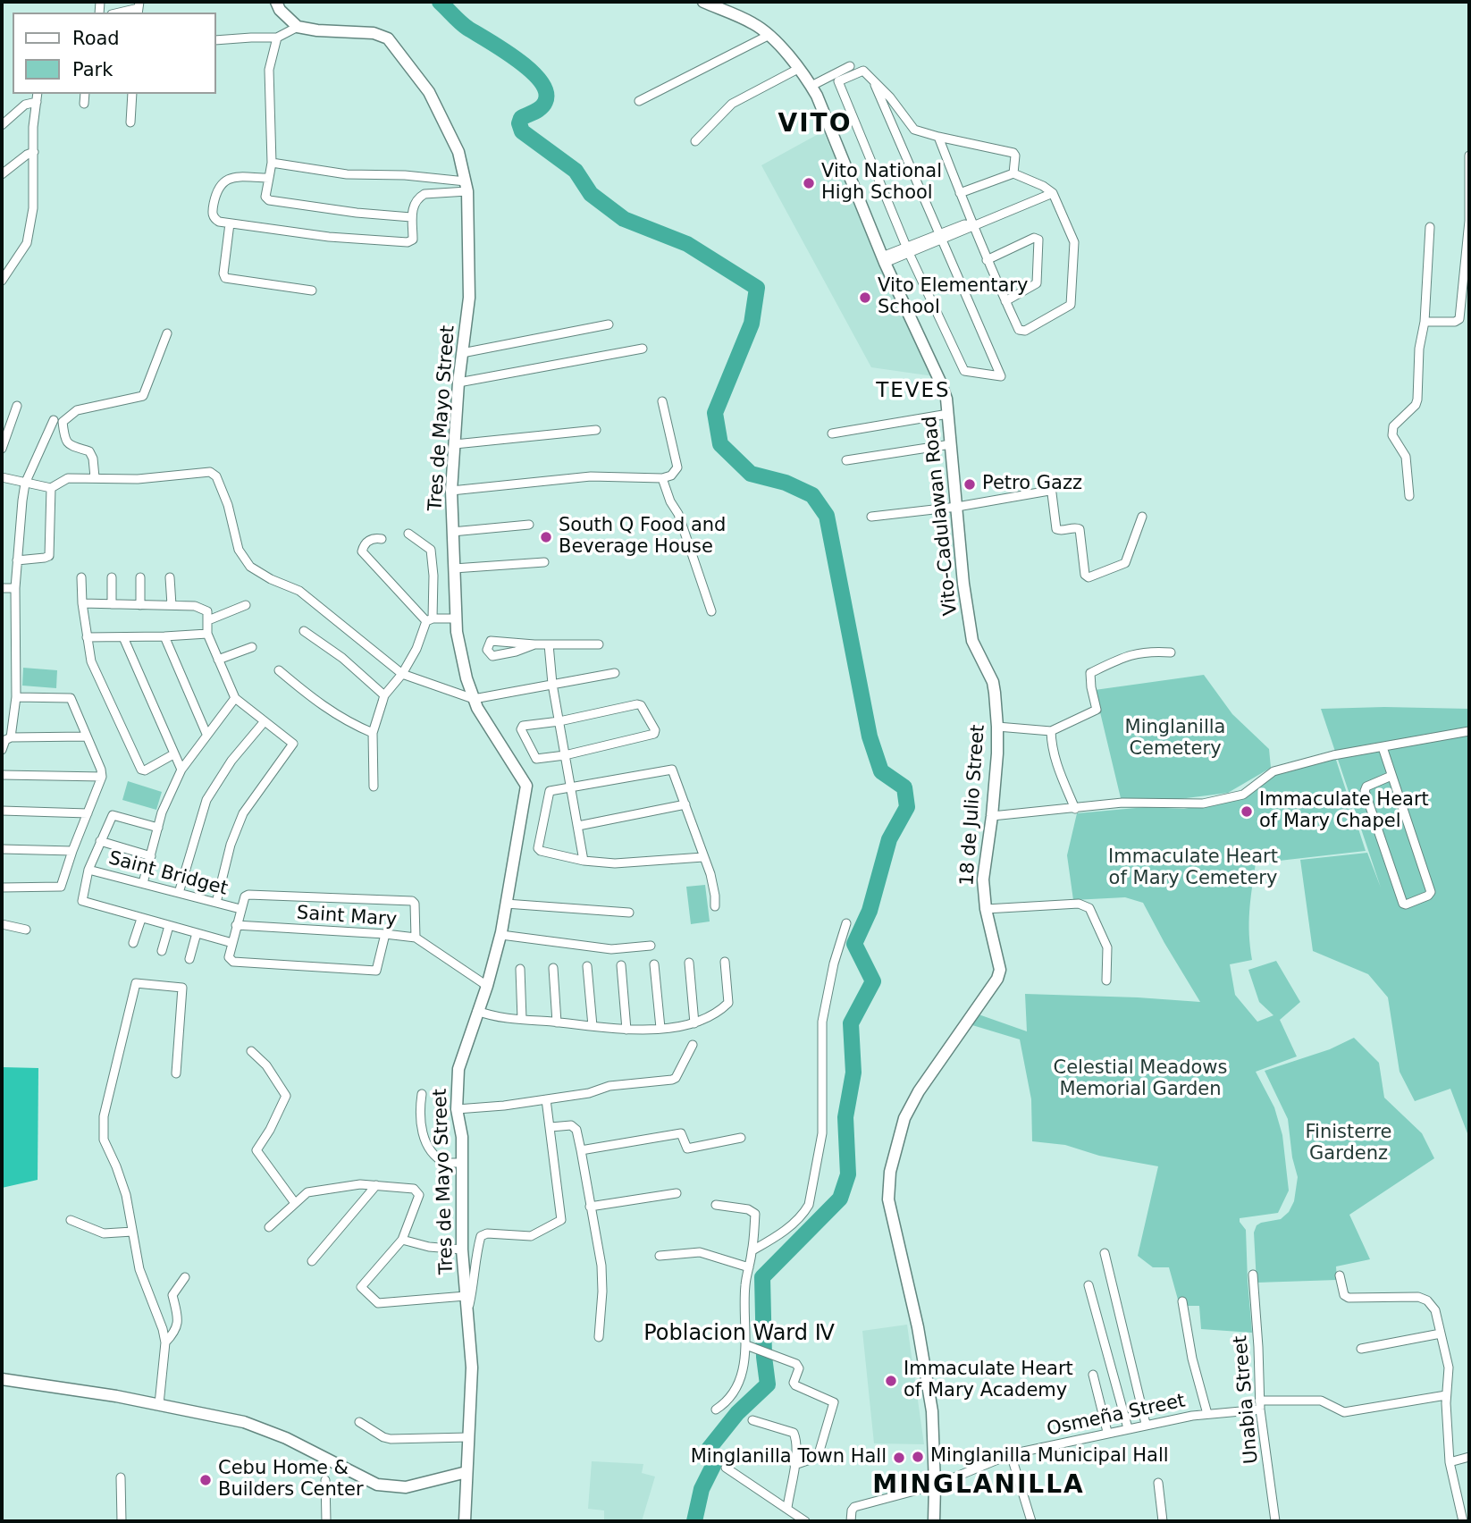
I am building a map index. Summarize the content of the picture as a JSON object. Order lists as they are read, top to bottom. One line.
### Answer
{"streets":{"street":["Tres de Mayo Street","Vito-Cadulawan Road","18 de Julio Street","Saint Bridget","Saint Mary","Unabia Street","Osmeña Street"]},"crossings":[["Tres de Mayo Street","Saint Mary"],["Vito-Cadulawan Road","18 de Julio Street"],["18 de Julio Street","Osmeña Street"],["Unabia Street","Osmeña Street"]],"districts":["VITO","TEVES","Poblacion Ward Ⅳ","MINGLANILLA"],"parks":["Minglanilla Cemetery","Immaculate Heart of Mary Cemetery","Celestial Meadows Memorial Garden","Finisterre Gardenz"],"places":["Vito National High School","Vito Elementary School","Petro Gazz","South Q Food and Beverage House","Immaculate Heart of Mary Chapel","Immaculate Heart of Mary Academy","Minglanilla Municipal Hall","Minglanilla Town Hall","Cebu Home & Builders Center"],"legend":["Road","Park"]}
